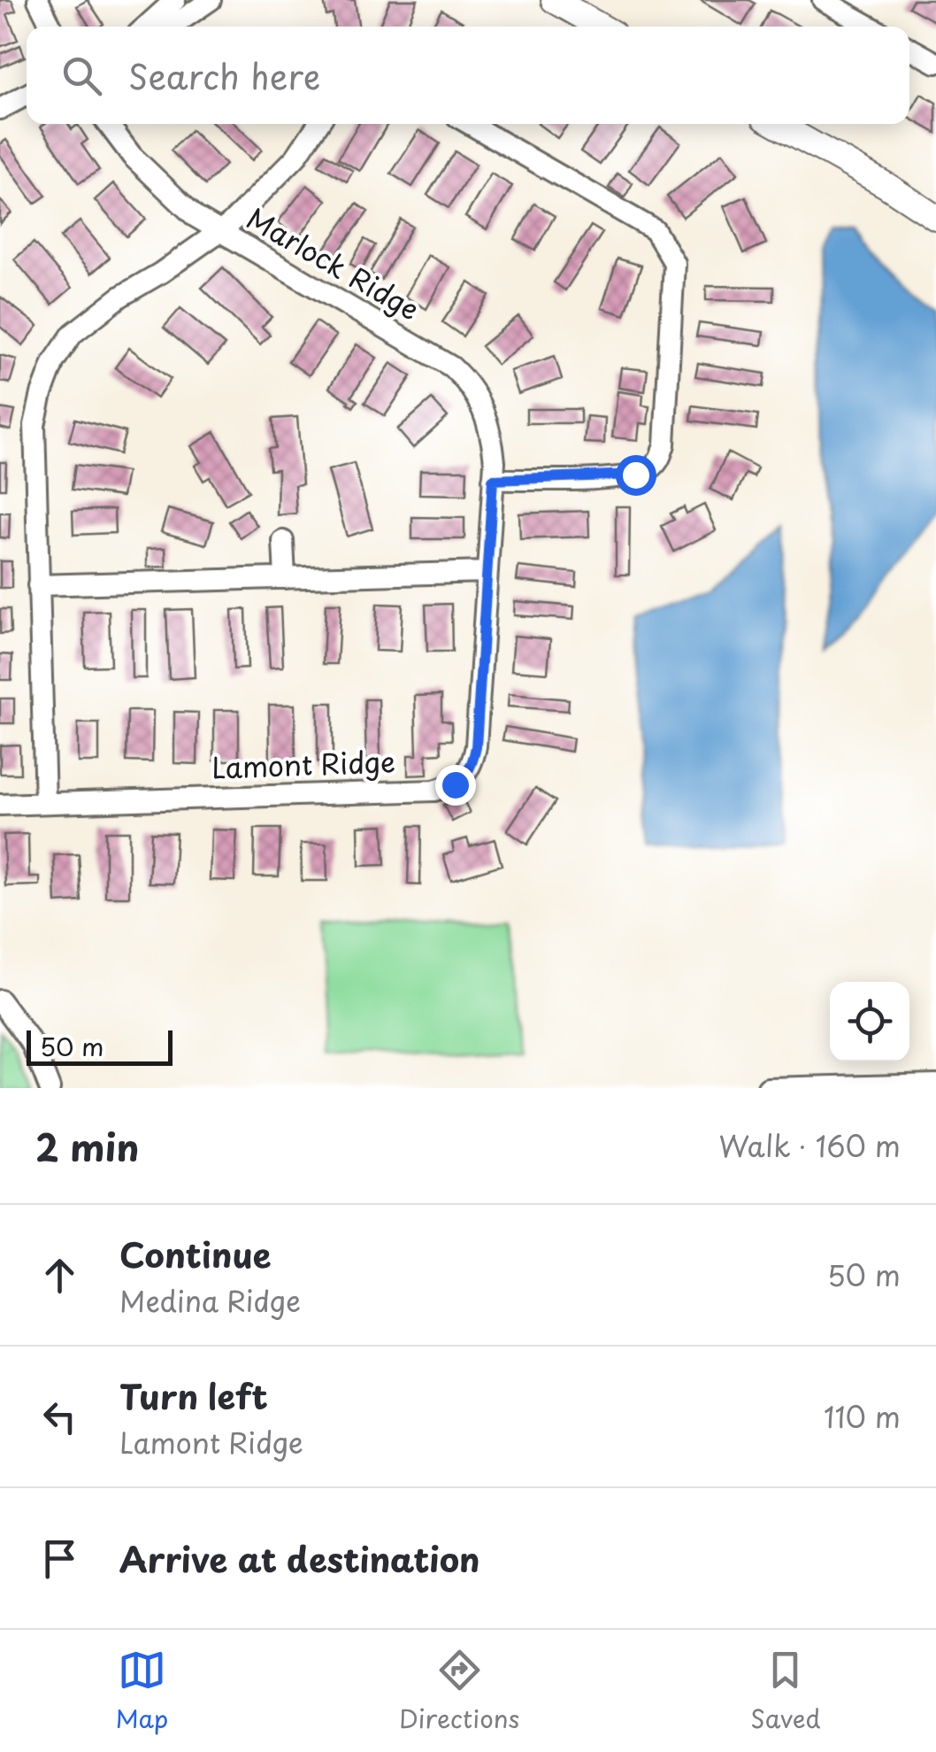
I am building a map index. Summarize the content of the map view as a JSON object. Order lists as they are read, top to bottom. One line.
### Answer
{"streets":{"street":["Marlock Ridge","Lamont Ridge"]},"crossings":[["Marlock Ridge","Lamont Ridge"]],"scale_bar":"50 m","page":{"search":"Search here","scale":"50 m","heading":["2 min","Walk · 160 m"],"list":[["Continue","Medina Ridge","50 m"],["Turn left","Lamont Ridge","110 m"],"Arrive at destination"],"nav":["Map","Directions","Saved"]}}
